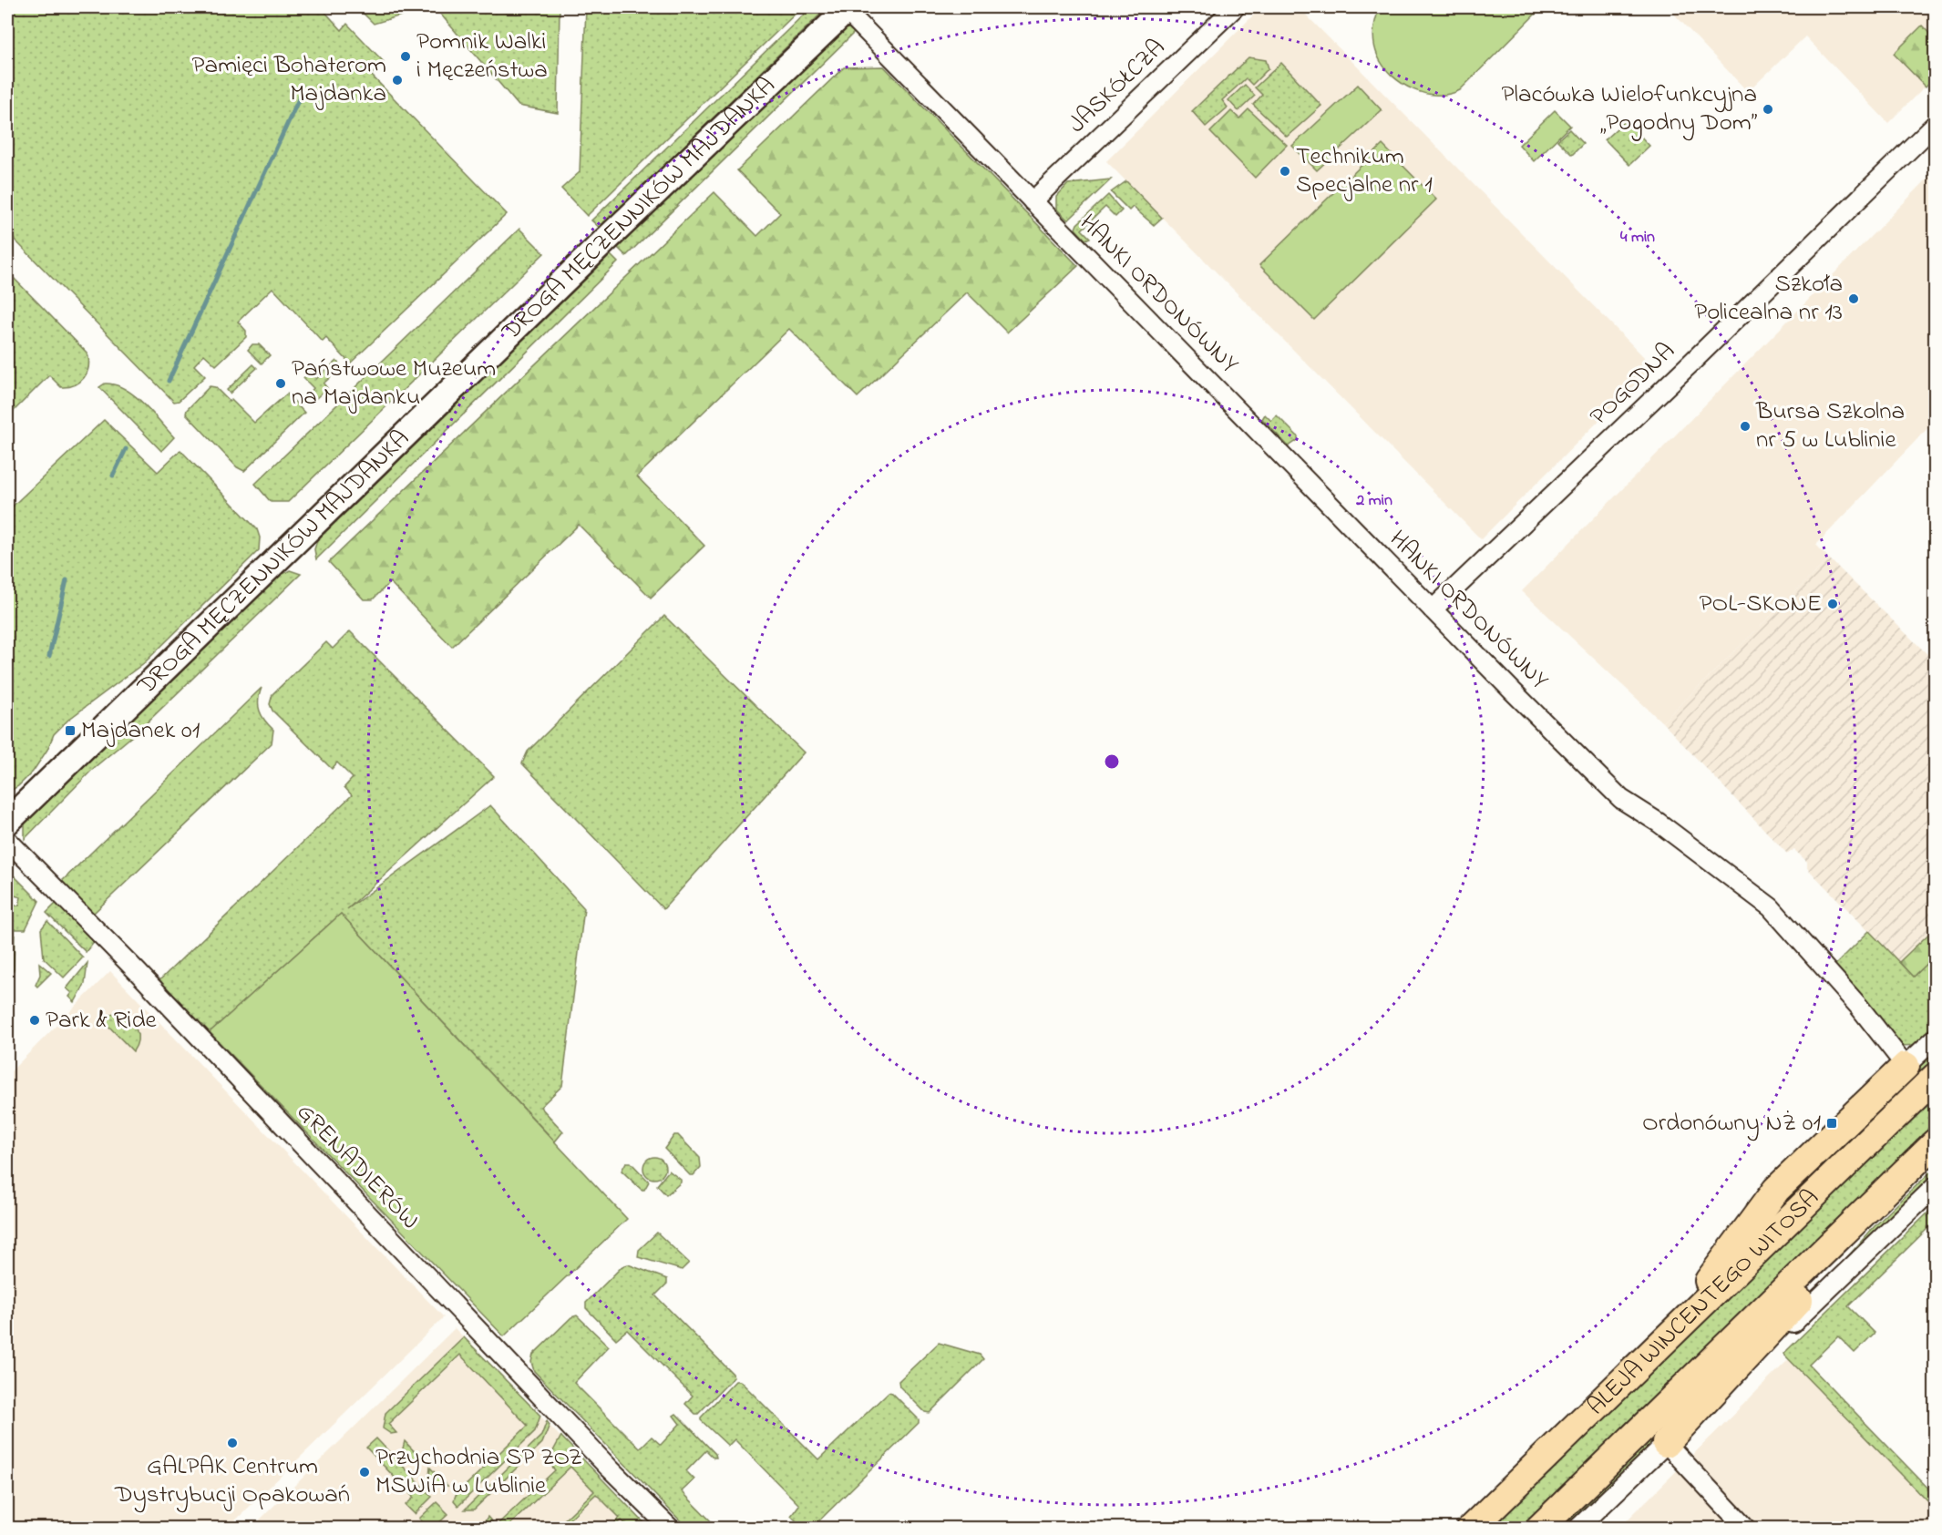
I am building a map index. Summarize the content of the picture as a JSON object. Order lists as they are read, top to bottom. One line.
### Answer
{"streets":{"main road":["ALEJA WINCENTEGO WITOSA"],"street":["JASKÓŁCZA","DROGA MĘCZENNIKÓW MAJDANKA","HANKI ORDONÓWNY","POGODNA","GRENADIERÓW"]},"crossings":[["JASKÓŁCZA","HANKI ORDONÓWNY"],["DROGA MĘCZENNIKÓW MAJDANKA","HANKI ORDONÓWNY"],["HANKI ORDONÓWNY","POGODNA"]],"places":{"other":["Pomnik Walki i Męczeństwa","Pamięci Bohaterom Majdanka","Placówka Wielofunkcyjna „Pogodny Dom”","Technikum Specjalne nr 1","Szkoła Policealna nr 13","Państwowe Muzeum na Majdanku","Bursa Szkolna nr 5 w Lublinie","POL-SKONE","Park & Ride","GALPAK Centrum Dystrybucji Opakowań","Przychodnia SP ZOZ MSWiA w Lublinie"],"transit":["Majdanek 01","Ordonówny NŻ 01"]},"rings":["4 min","2 min"]}
